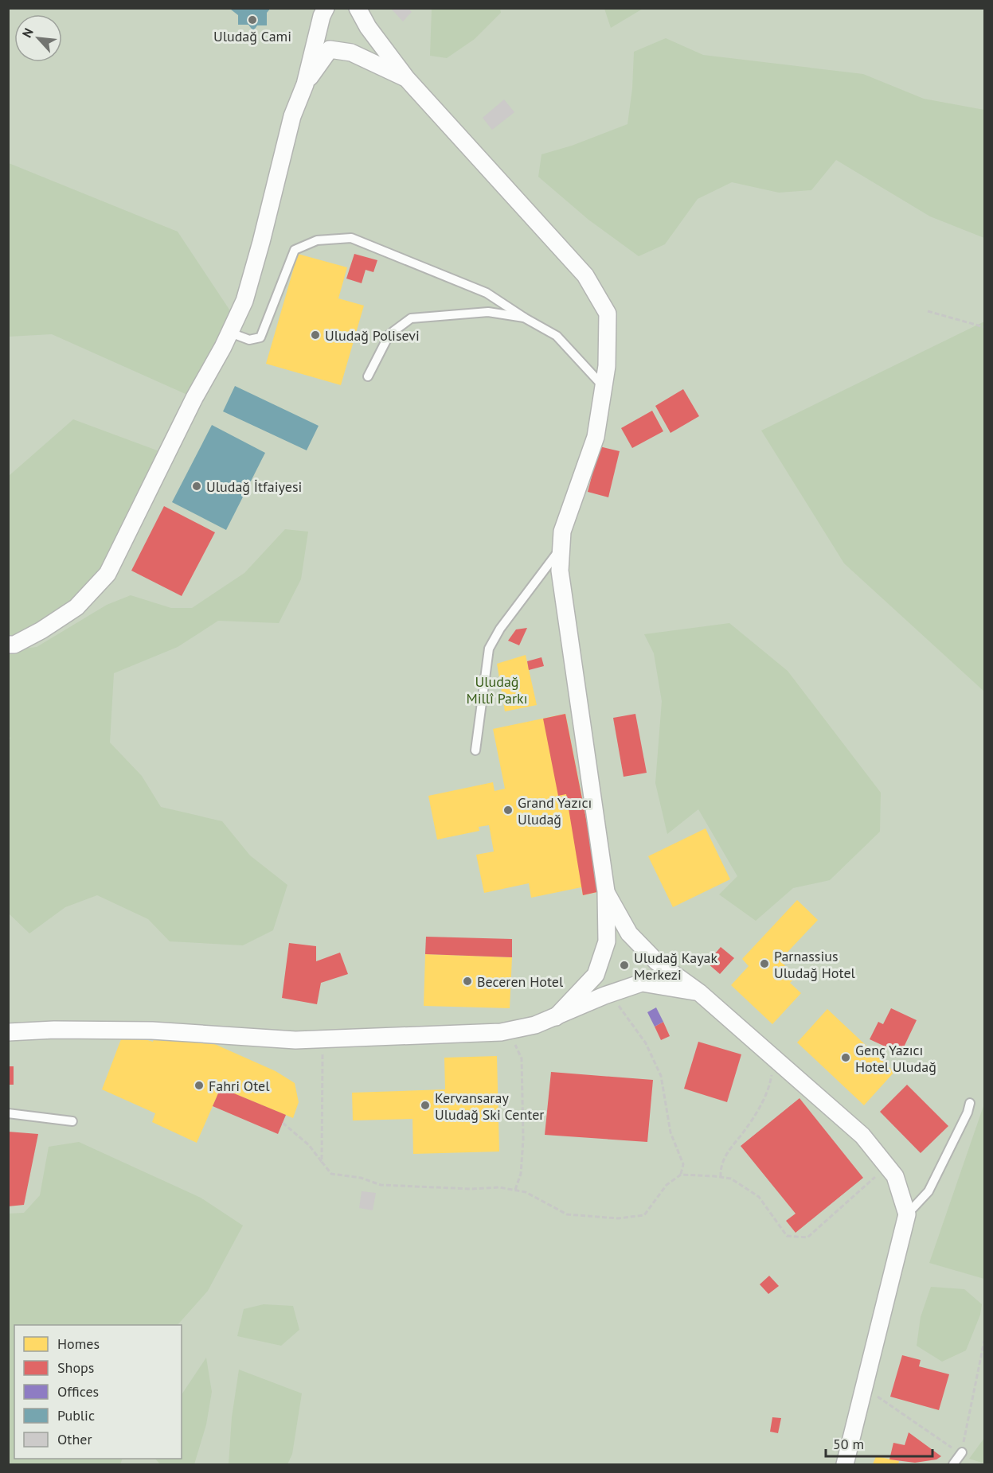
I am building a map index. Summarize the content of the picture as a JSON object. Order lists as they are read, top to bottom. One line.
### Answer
{"parks":["Uludağ Millî Parkı"],"places":["Uludağ Cami","Uludağ Polisevi","Uludağ İtfaiyesi","Grand Yazıcı Uludağ","Parnassius Uludağ Hotel","Uludağ Kayak Merkezi","Beceren Hotel","Genç Yazıcı Hotel Uludağ","Fahri Otel","Kervansaray Uludağ Ski Center"],"legend":["Homes","Shops","Offices","Public","Other"],"scale_bar":"50 m","north":"top left"}
